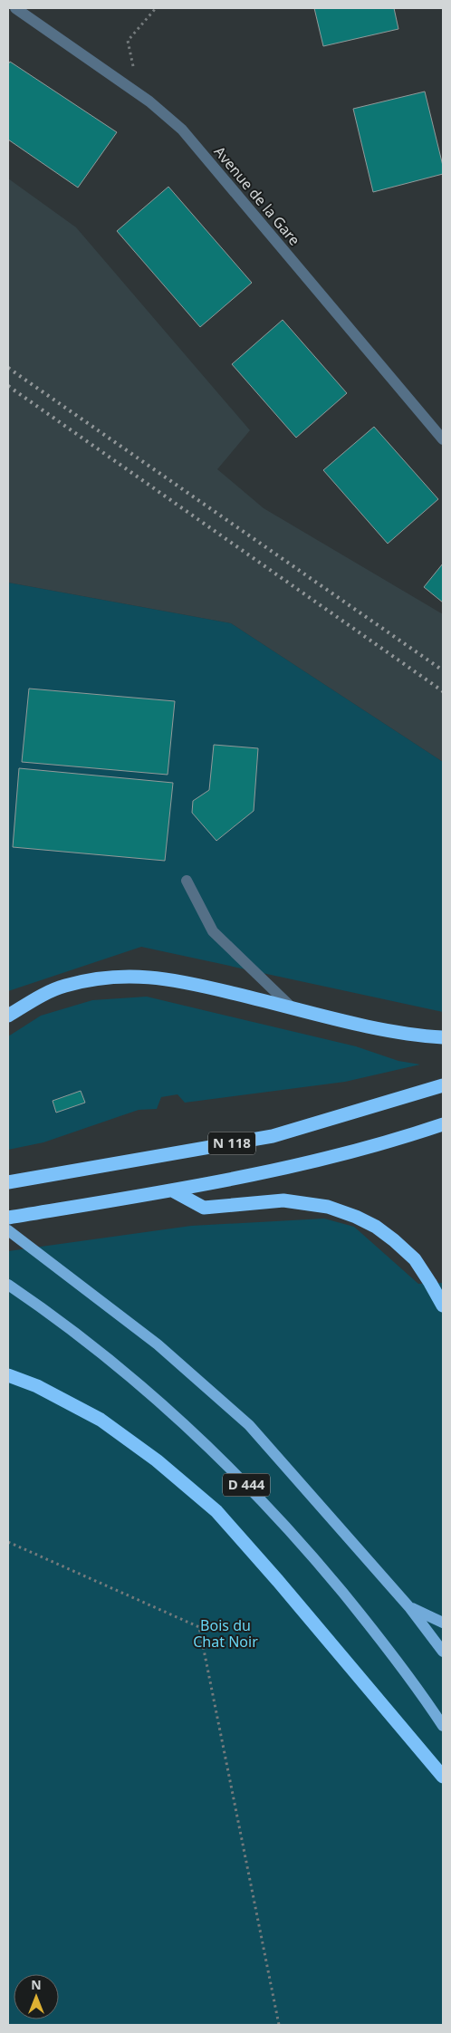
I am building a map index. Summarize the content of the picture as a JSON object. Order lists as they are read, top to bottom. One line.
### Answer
{"streets":{"highway":["N 118"],"main road":["D 444"],"street":["Avenue de la Gare"]},"parks":["Bois du Chat Noir"],"north":"top"}
